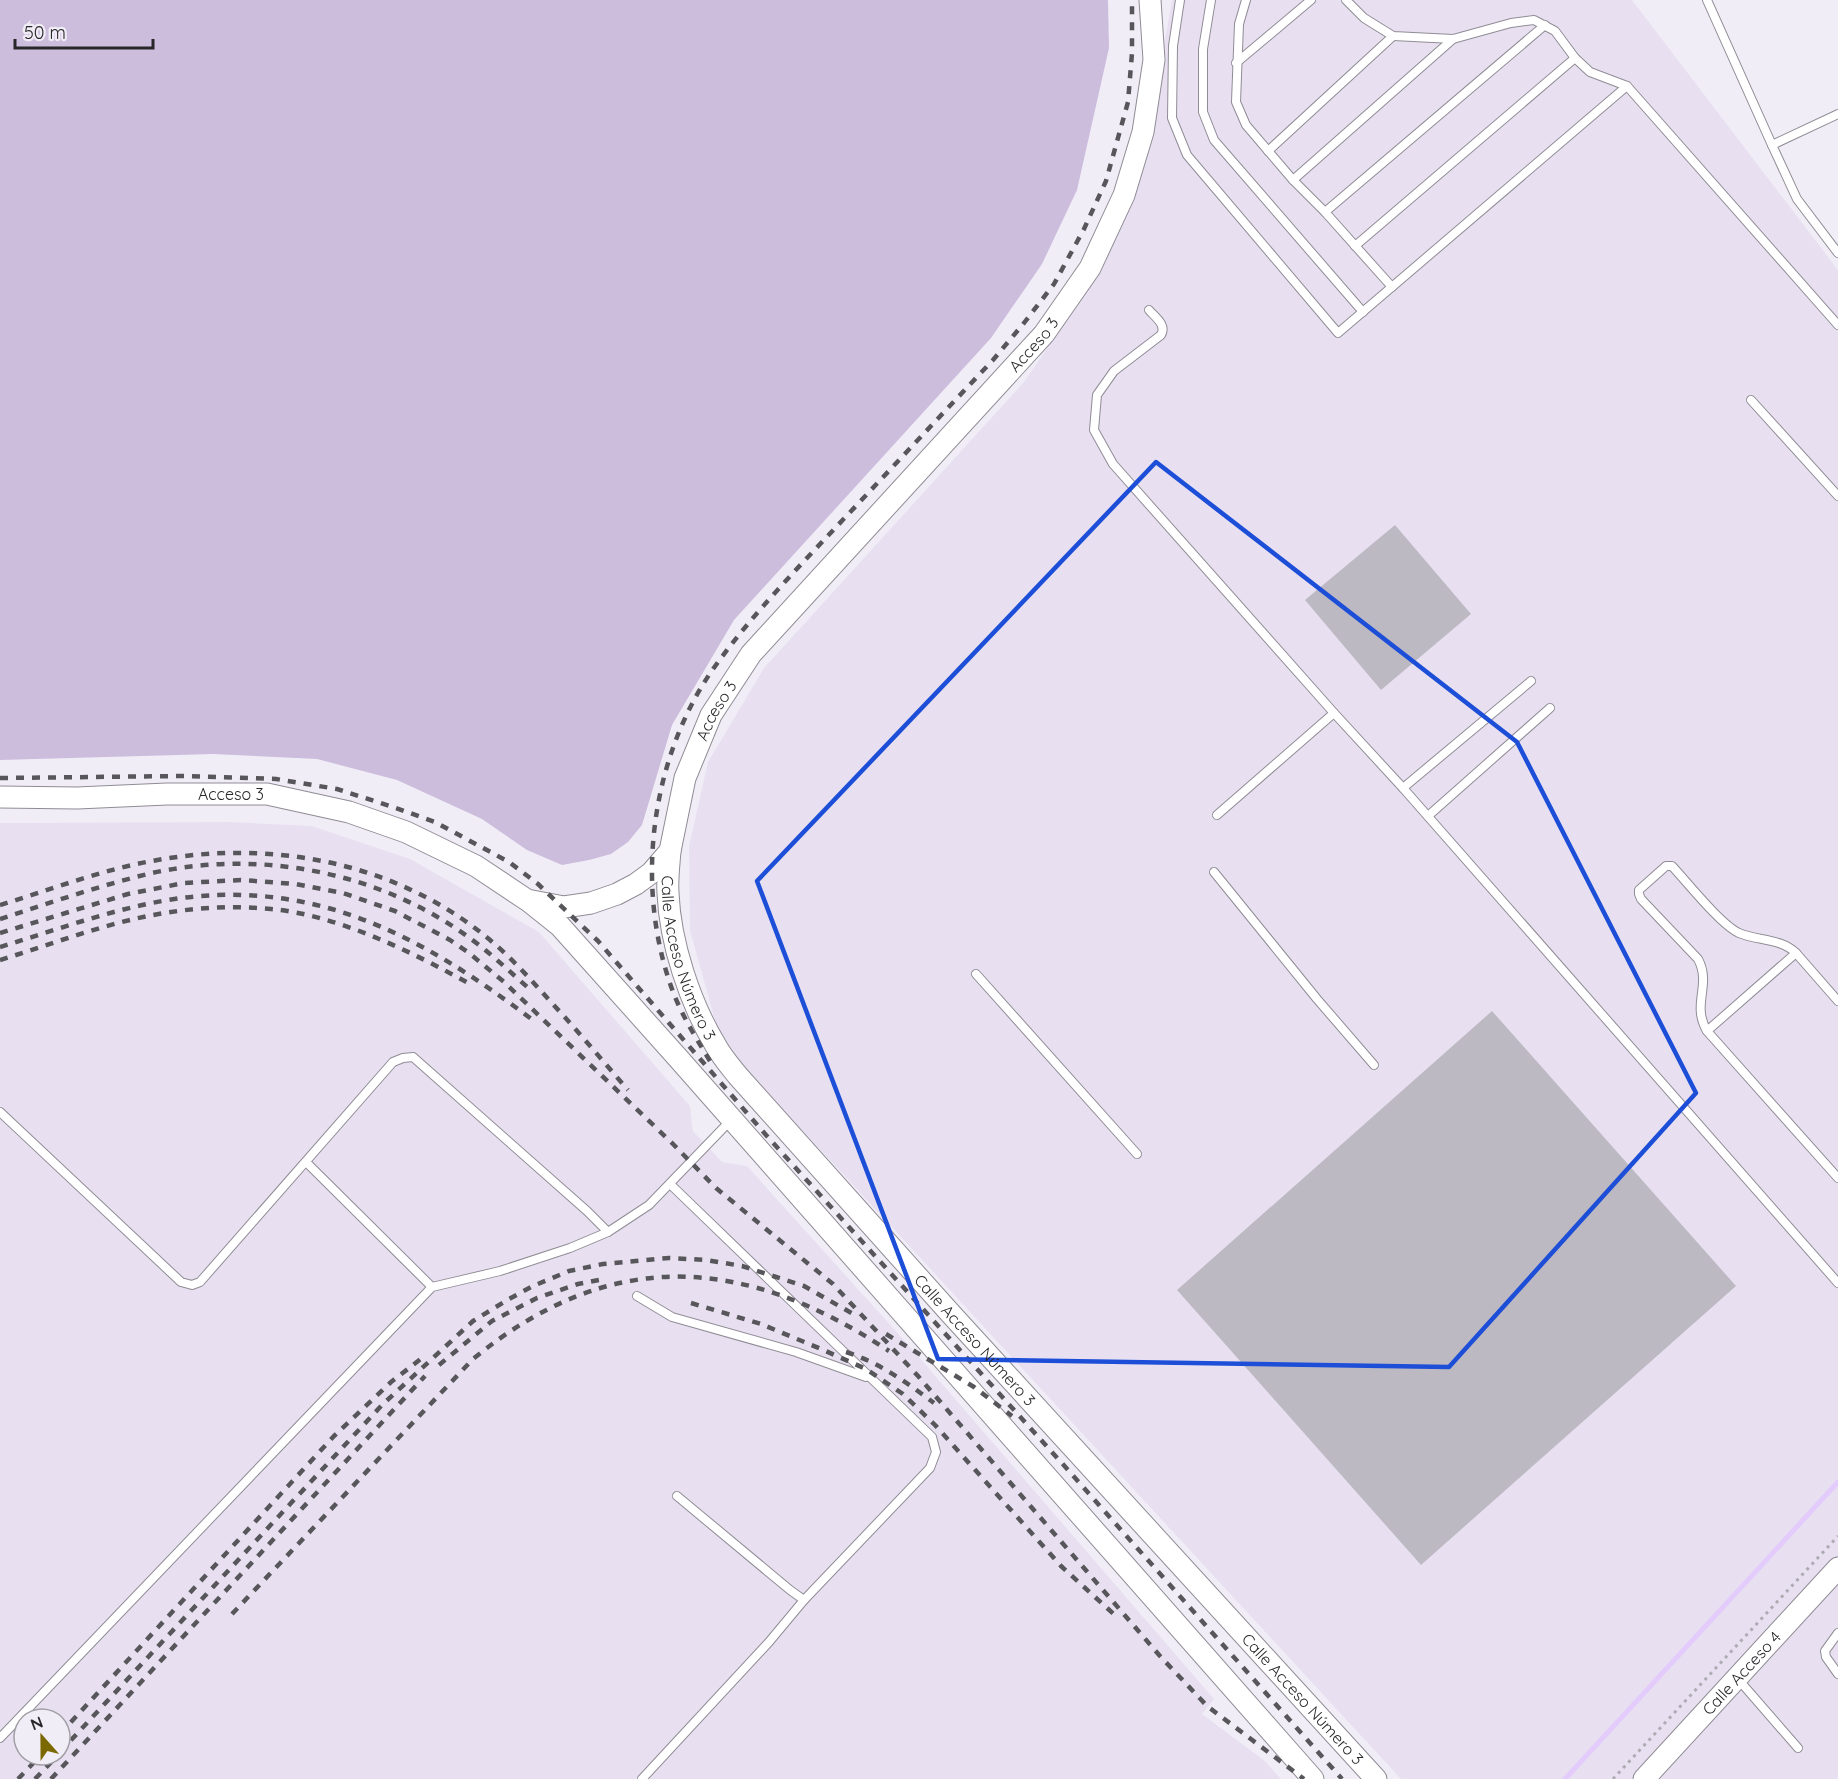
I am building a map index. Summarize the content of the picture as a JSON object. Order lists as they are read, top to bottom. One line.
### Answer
{"streets":{"street":["Acceso 3","Calle Acceso Número 3","Calle Acceso 4"]},"crossings":[["Acceso 3","Calle Acceso Número 3"]],"scale_bar":"50 m","north":"top"}
